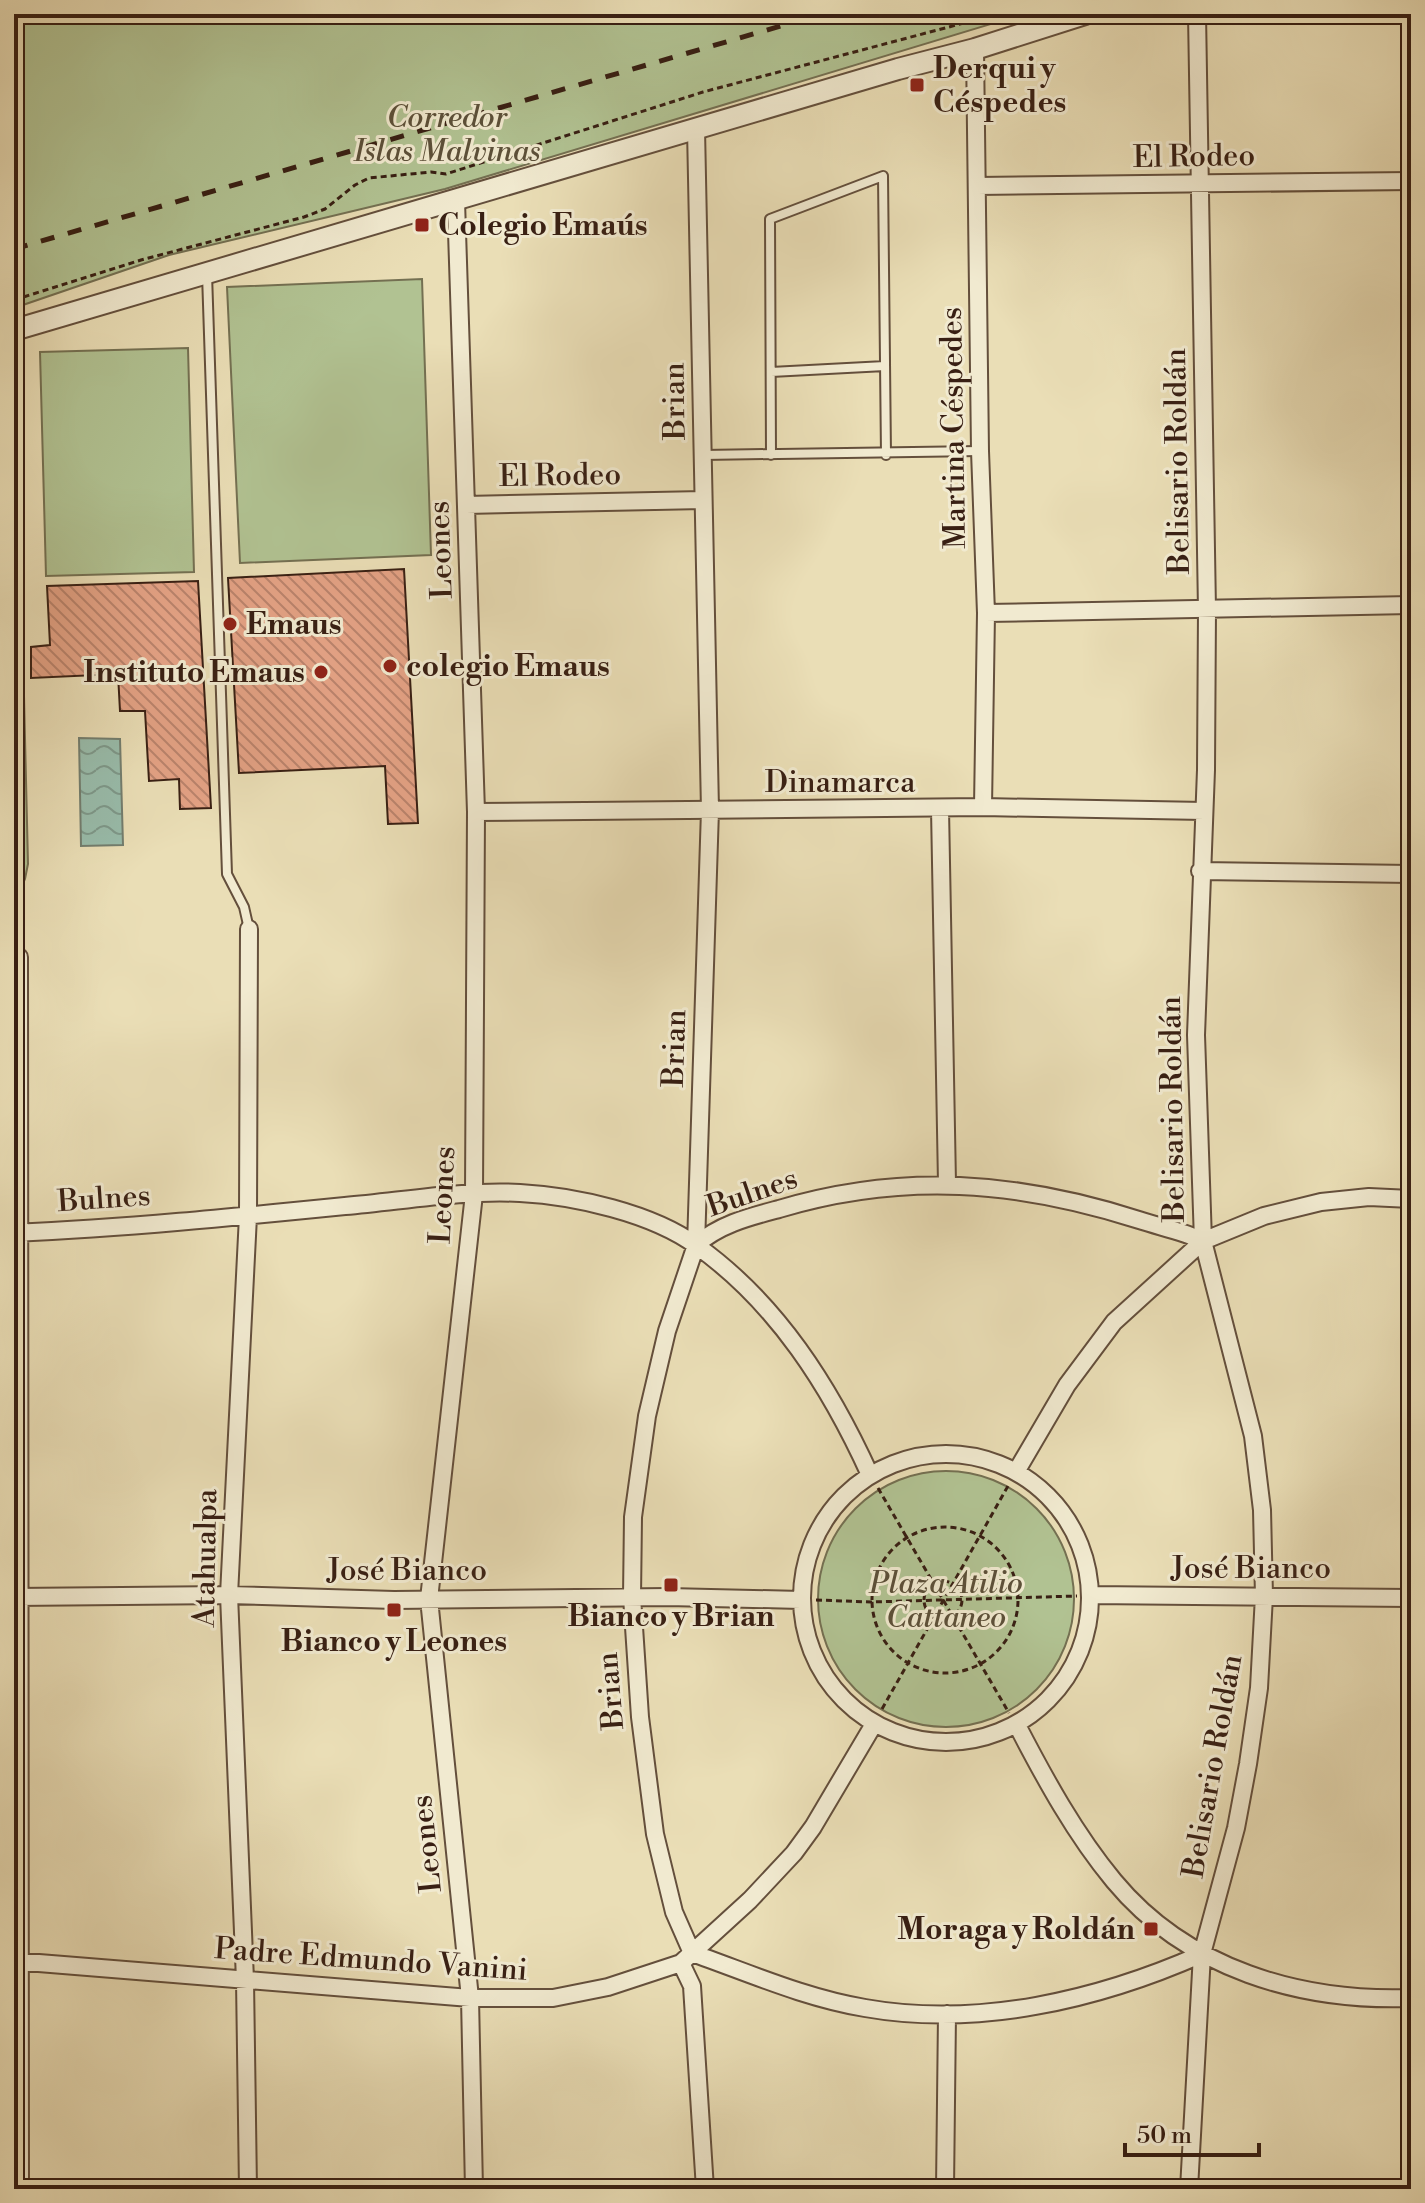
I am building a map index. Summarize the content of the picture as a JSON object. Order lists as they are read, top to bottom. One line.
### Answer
{"streets":{"street":["El Rodeo","Brian","Martina Céspedes","Belisario Roldán","Leones","Dinamarca","Bulnes","Atahualpa","José Bianco","Padre Edmundo Vanini"]},"crossings":[["El Rodeo","Brian"],["El Rodeo","Martina Céspedes"],["El Rodeo","Belisario Roldán"],["El Rodeo","Leones"],["Brian","Dinamarca"],["Brian","Bulnes"],["Brian","José Bianco"],["Brian","Padre Edmundo Vanini"],["Martina Céspedes","Dinamarca"],["Belisario Roldán","Dinamarca"],["Belisario Roldán","Bulnes"],["Belisario Roldán","José Bianco"],["Leones","Dinamarca"],["Leones","Bulnes"],["Leones","José Bianco"],["Leones","Padre Edmundo Vanini"],["Bulnes","Atahualpa"],["Atahualpa","José Bianco"],["Atahualpa","Padre Edmundo Vanini"]],"parks":["Corredor Islas Malvinas","Plaza Atilio Cattaneo"],"places":{"transit":["Derqui y Céspedes","Colegio Emaús","Bianco y Brian","Bianco y Leones","Moraga y Roldán"],"other":["Emaus","colegio Emaus","Instituto Emaus"]},"scale_bar":"50 m"}
